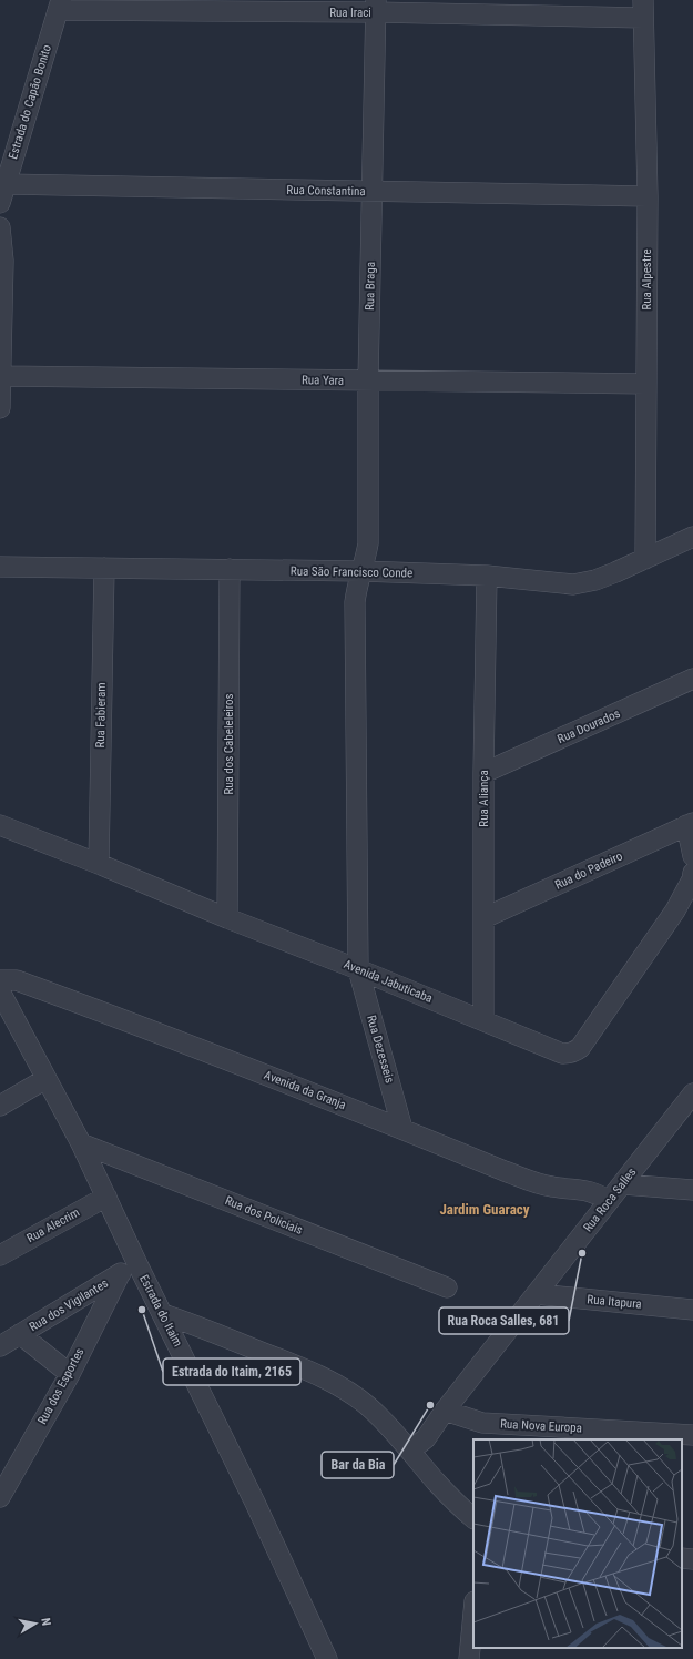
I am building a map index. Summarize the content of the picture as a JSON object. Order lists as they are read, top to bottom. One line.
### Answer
{"streets":{"street":["Rua Iraci","Estrada do Capão Bonito","Rua Constantina","Rua Alpestre","Rua Braga","Rua Yara","Rua São Francisco Conde","Rua Fabieram","Rua Dourados","Rua dos Cabeleleiros","Rua Aliança","Rua do Padeiro","Avenida Jabuticaba","Rua Dezesseis","Avenida da Granja","Rua Roca Salles","Rua dos Policiais","Rua Alecrim","Rua Itapura","Rua dos Vigilantes","Estrada do Itaim","Rua dos Esportes","Rua Nova Europa"]},"crossings":[["Rua Iraci","Estrada do Capão Bonito"],["Rua Iraci","Rua Alpestre"],["Rua Iraci","Rua Braga"],["Estrada do Capão Bonito","Rua Constantina"],["Rua Constantina","Rua Alpestre"],["Rua Constantina","Rua Braga"],["Rua Alpestre","Rua Yara"],["Rua Alpestre","Rua São Francisco Conde"],["Rua Braga","Rua Yara"],["Rua Braga","Rua São Francisco Conde"],["Rua São Francisco Conde","Rua Fabieram"],["Rua São Francisco Conde","Rua dos Cabeleleiros"],["Rua São Francisco Conde","Rua Aliança"],["Rua Fabieram","Avenida Jabuticaba"],["Rua Dourados","Rua Aliança"],["Rua dos Cabeleleiros","Avenida Jabuticaba"],["Rua Aliança","Rua do Padeiro"],["Rua Aliança","Avenida Jabuticaba"],["Avenida Jabuticaba","Rua Dezesseis"],["Rua Dezesseis","Avenida da Granja"],["Avenida da Granja","Rua Roca Salles"],["Rua Roca Salles","Rua Itapura"],["Rua Roca Salles","Rua Nova Europa"],["Rua dos Policiais","Estrada do Itaim"],["Rua Alecrim","Estrada do Itaim"],["Rua dos Vigilantes","Estrada do Itaim"],["Rua dos Vigilantes","Rua dos Esportes"]],"districts":["Jardim Guaracy"],"places":["Rua Roca Salles, 681","Estrada do Itaim, 2165","Bar da Bia"],"north":"right"}
